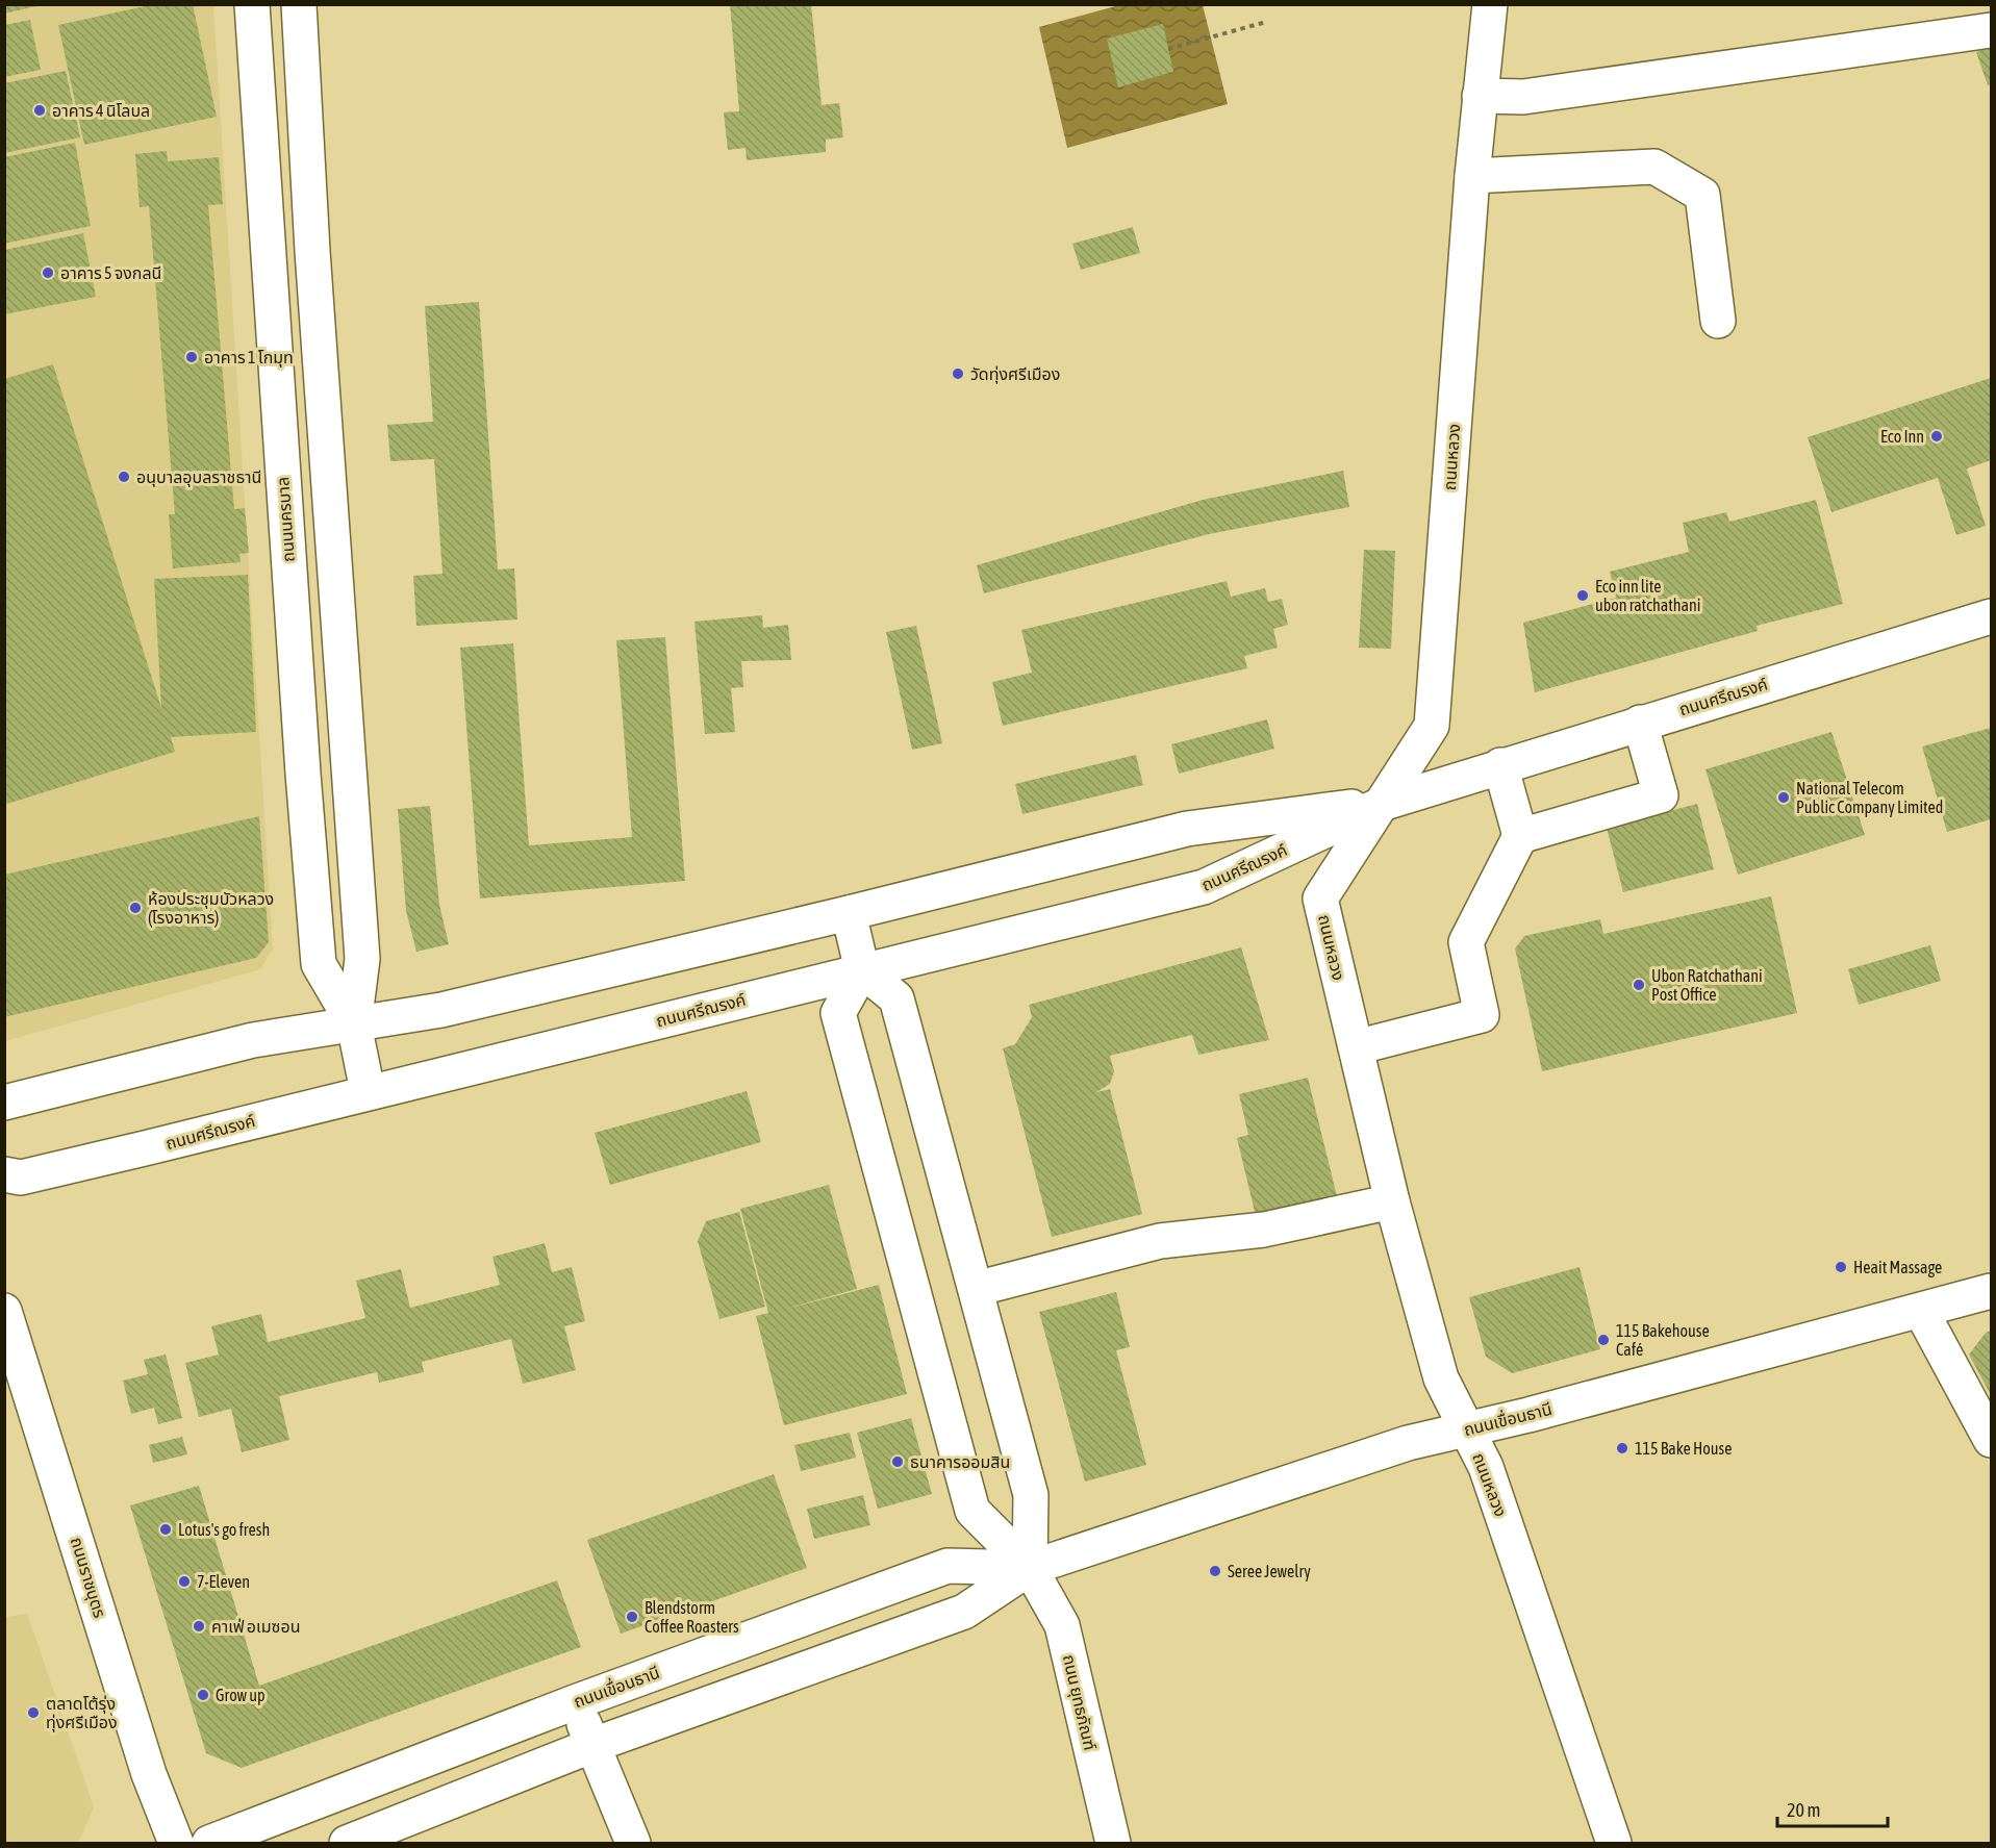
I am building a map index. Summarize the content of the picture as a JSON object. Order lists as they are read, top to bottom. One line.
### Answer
{"streets":{"street":["ถนนหลวง","ถนนนครบาล","ถนนศรีณรงค์","ถนนเขื่อนธานี","ถนนราชบุตร","ถนน ยุทธภัณฑ์"]},"crossings":[["ถนนหลวง","ถนนศรีณรงค์"],["ถนนหลวง","ถนนเขื่อนธานี"],["ถนนนครบาล","ถนนศรีณรงค์"],["ถนนเขื่อนธานี","ถนน ยุทธภัณฑ์"]],"places":["อาคาร 4 นิโลบล","อาคาร 5 จงกลนี","อาคาร 1 โกมุท","วัดทุ่งศรีเมือง","Eco Inn","อนุบาลอุบลราชธานี","Eco inn lite ubon ratchathani","National Telecom Public Company Limited","ห้องประชุมบัวหลวง (โรงอาหาร)","Ubon Ratchathani Post Office","Heait Massage","115 Bakehouse Café","115 Bake House","ธนาคารออมสิน","Lotus's go fresh","Seree Jewelry","7-Eleven","Blendstorm Coffee Roasters","คาเฟ่ อเมซอน","Grow up","ตลาดโต้รุ่ง ทุ่งศรีเมือง"],"scale_bar":"20 m"}
